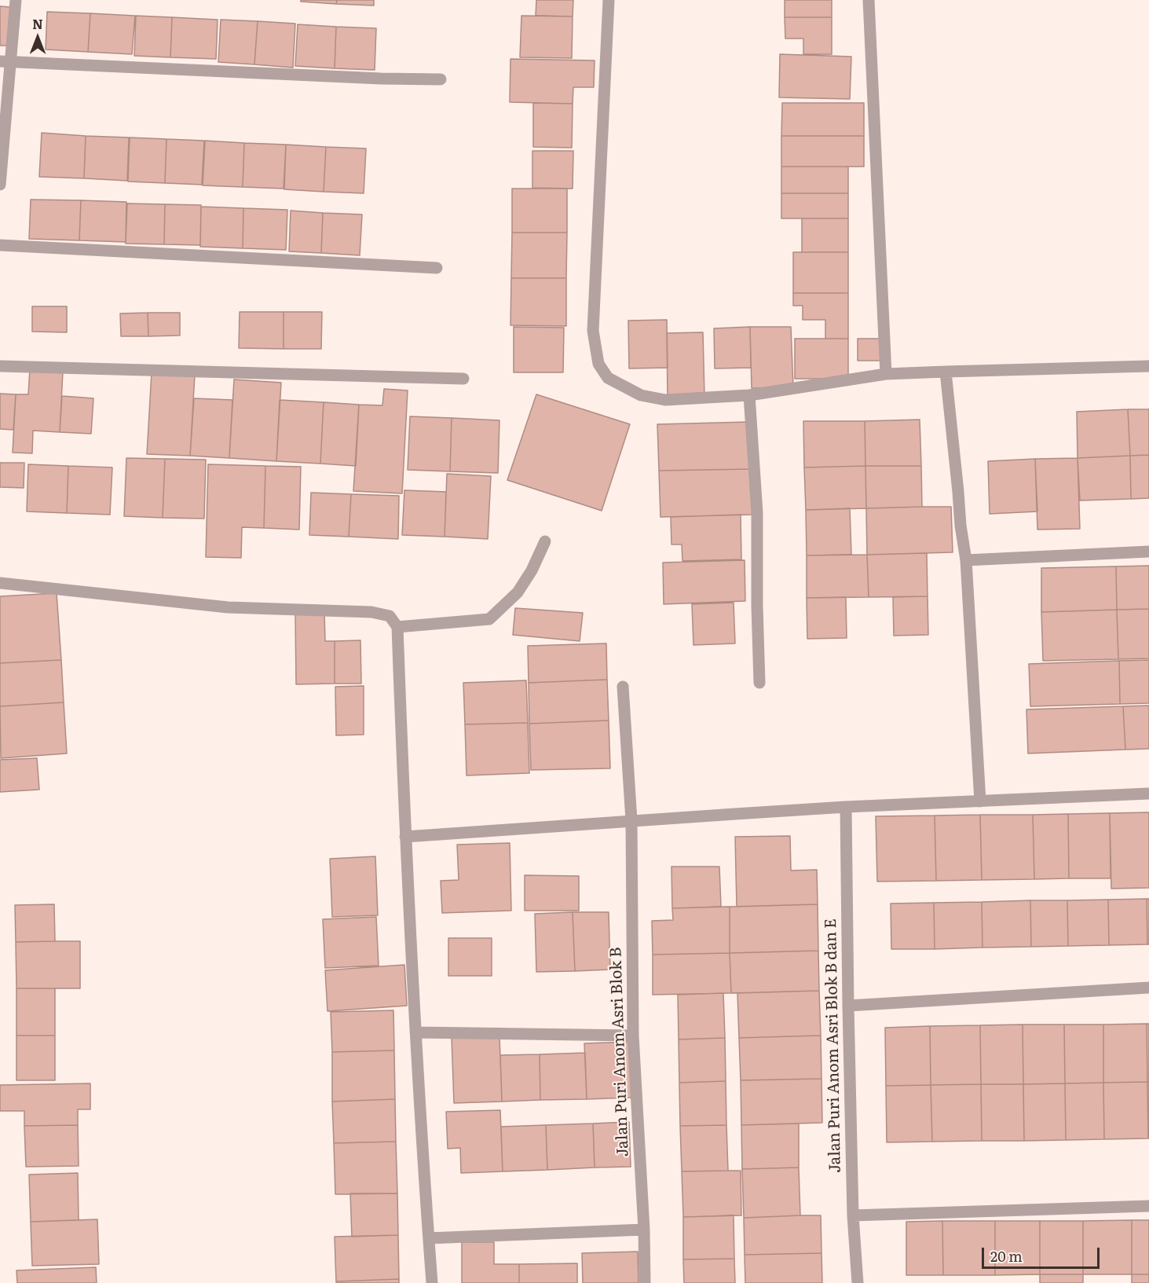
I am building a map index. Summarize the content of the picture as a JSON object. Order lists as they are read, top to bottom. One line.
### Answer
{"streets":{"street":["Jalan Puri Anom Asri Blok B dan E","Jalan Puri Anom Asri Blok B"]},"scale_bar":"20 m","north":"top"}
